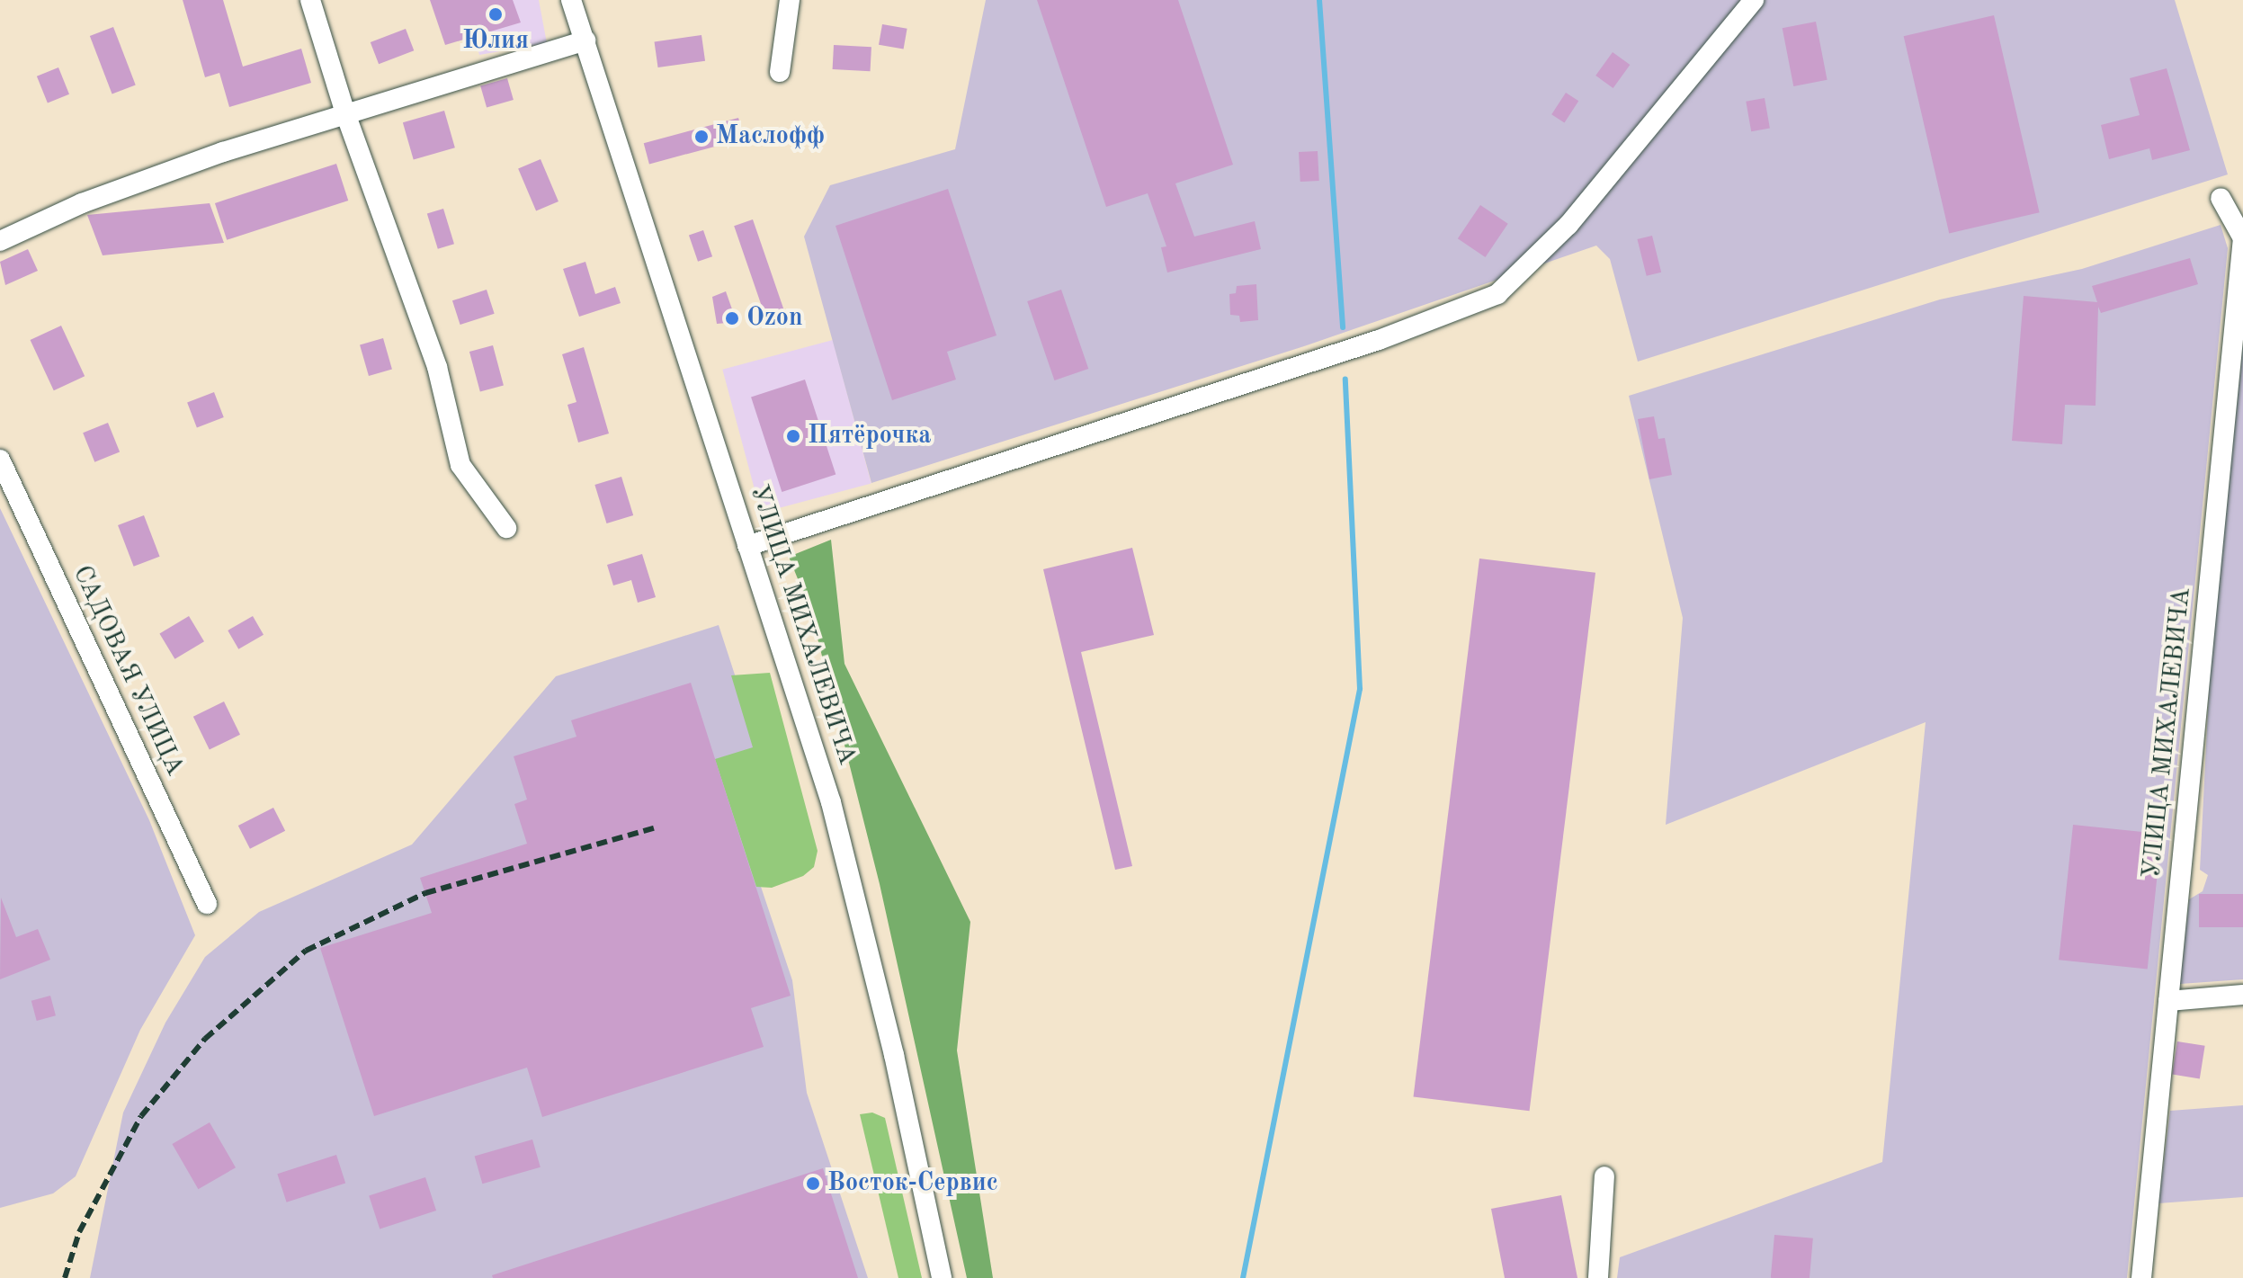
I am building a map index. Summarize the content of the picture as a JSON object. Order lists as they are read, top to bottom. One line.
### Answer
{"streets":{"street":["УЛИЦА МИХАЛЕВИЧА","САДОВАЯ УЛИЦА"]},"places":["Юлия","Маслофф","Ozon","Пятёрочка","Восток-Сервис"]}
